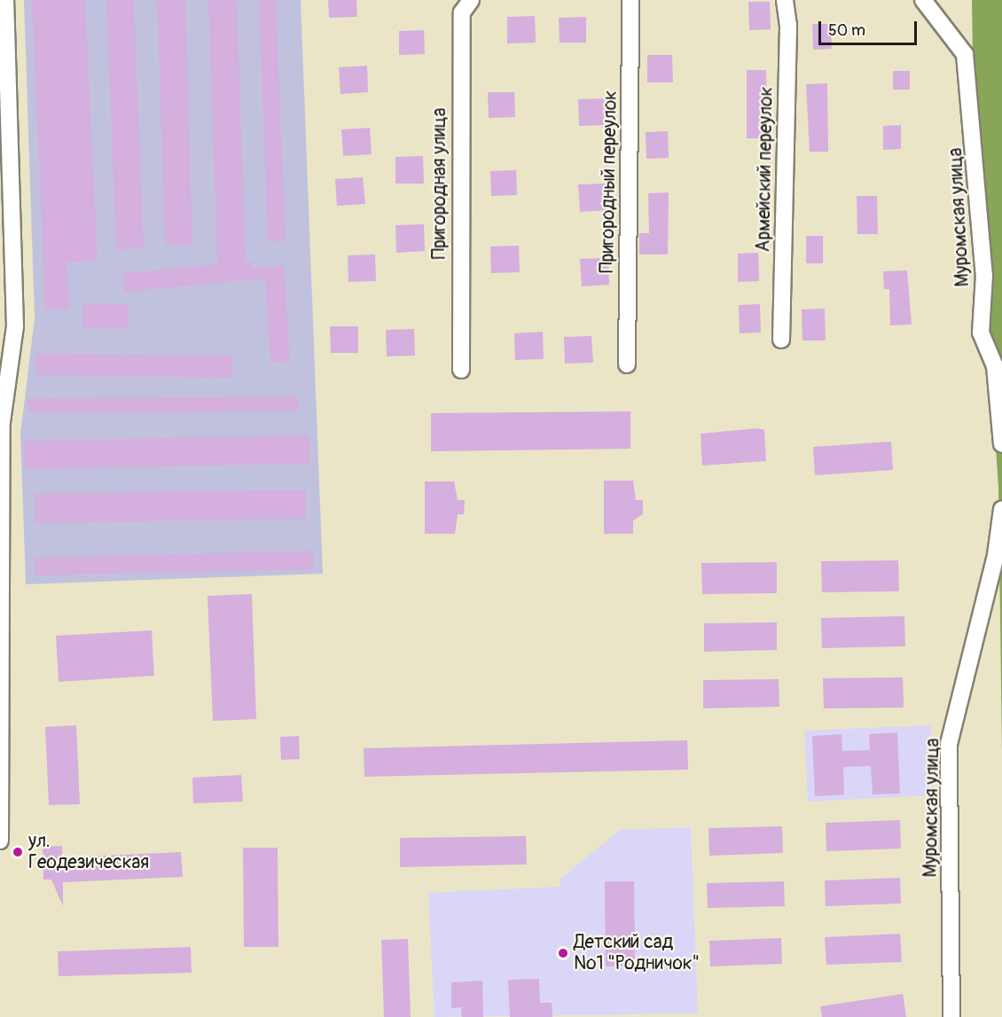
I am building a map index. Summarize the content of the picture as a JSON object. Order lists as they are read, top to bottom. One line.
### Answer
{"streets":{"street":["Армейский переулок","Пригородный переулок","Пригородная улица","Муромская улица"]},"places":["ул. Геодезическая","Детский сад №1 \"Родничок\""],"scale_bar":"50 m"}
